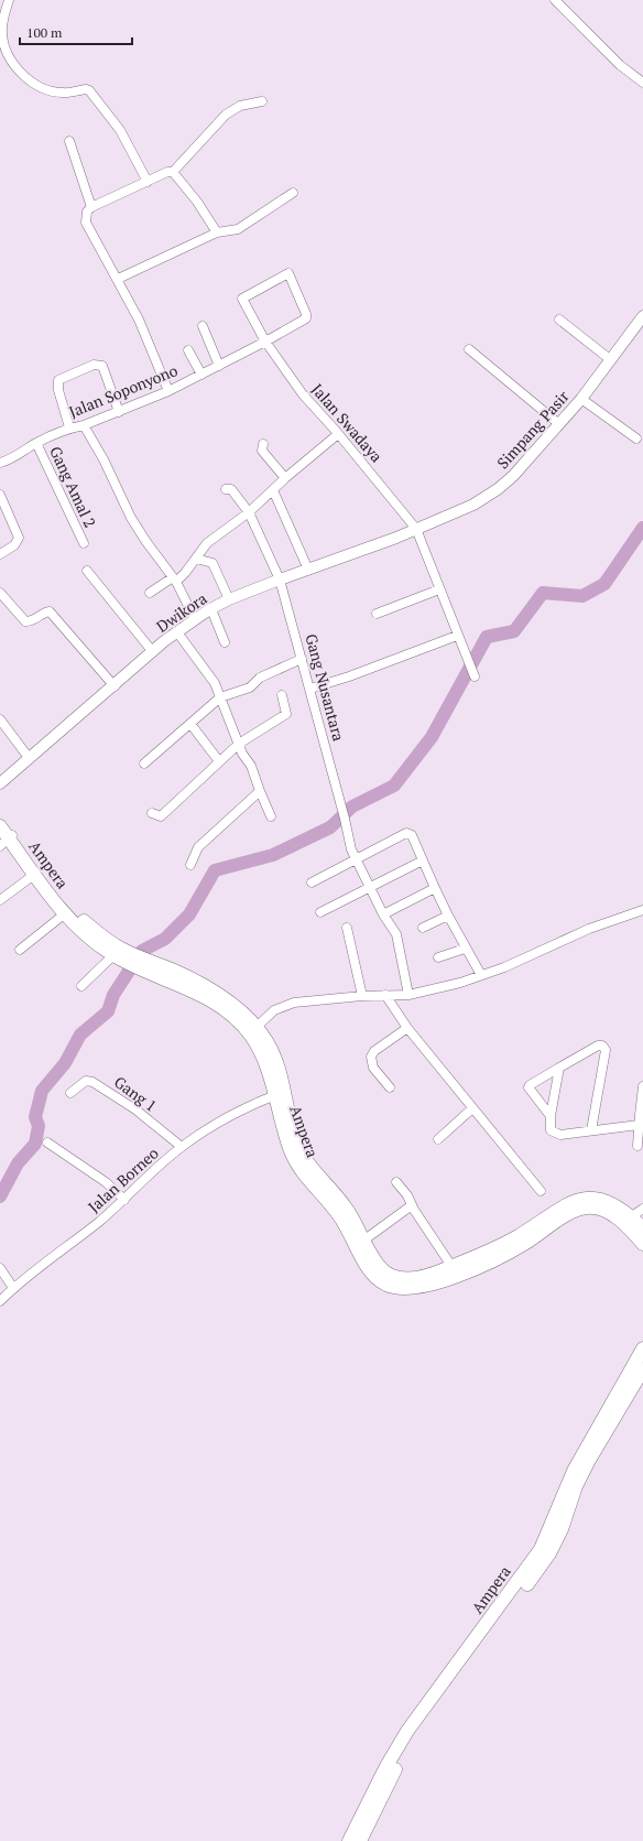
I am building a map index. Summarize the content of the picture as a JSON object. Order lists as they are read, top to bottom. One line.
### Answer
{"streets":{"main road":["Ampera"],"street":["Jalan Soponyono","Jalan Swadaya","Simpang Pasir","Gang Amal 2","Dwikora","Gang Nusantara","Gang 1","Jalan Borneo"]},"crossings":[["Jalan Soponyono","Jalan Swadaya"],["Jalan Soponyono","Gang Amal 2"],["Jalan Swadaya","Simpang Pasir"],["Jalan Swadaya","Dwikora"],["Simpang Pasir","Dwikora"],["Dwikora","Gang Nusantara"],["Ampera","Jalan Borneo"],["Gang 1","Jalan Borneo"]],"scale_bar":"100 m"}
